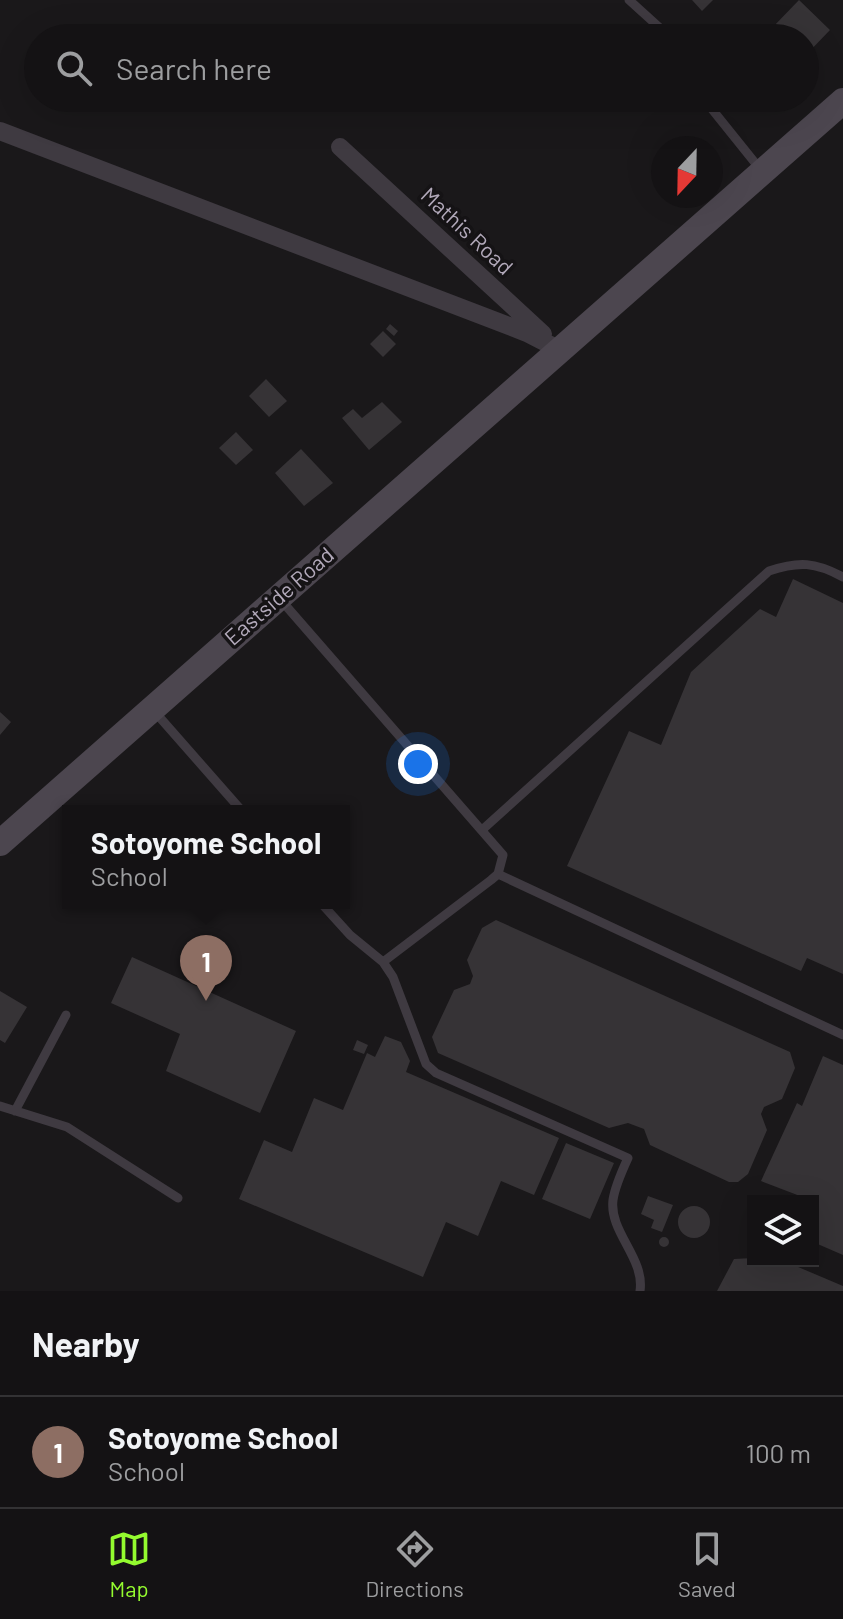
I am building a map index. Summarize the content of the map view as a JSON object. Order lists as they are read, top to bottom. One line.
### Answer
{"streets":{"main road":["Eastside Road"],"street":["Mathis Road"]},"crossings":[["Mathis Road","Eastside Road"]],"north":"bottom","page":{"search":"Search here","popup":["Sotoyome School","School"],"pins":"1","heading":"Nearby","list":[{"mark":"1","name":"Sotoyome School","note":"School","value":"100 m"}],"nav":["Map","Directions","Saved"]}}
